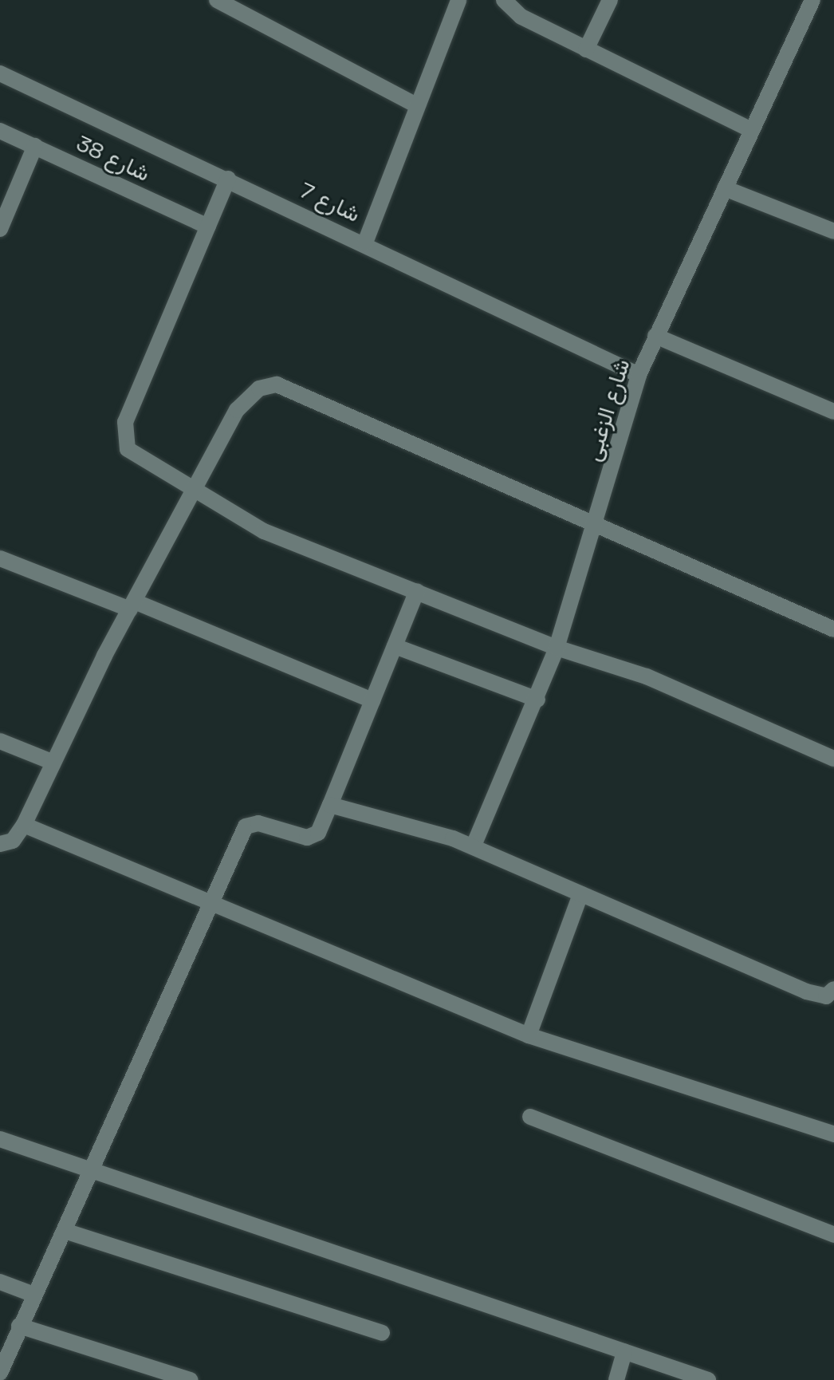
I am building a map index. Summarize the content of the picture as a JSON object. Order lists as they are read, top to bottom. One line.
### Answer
{"streets":{"street":["شارع 38","شارع 7","شارع الزغبى"]},"crossings":[["شارع 7","شارع الزغبى"]]}
